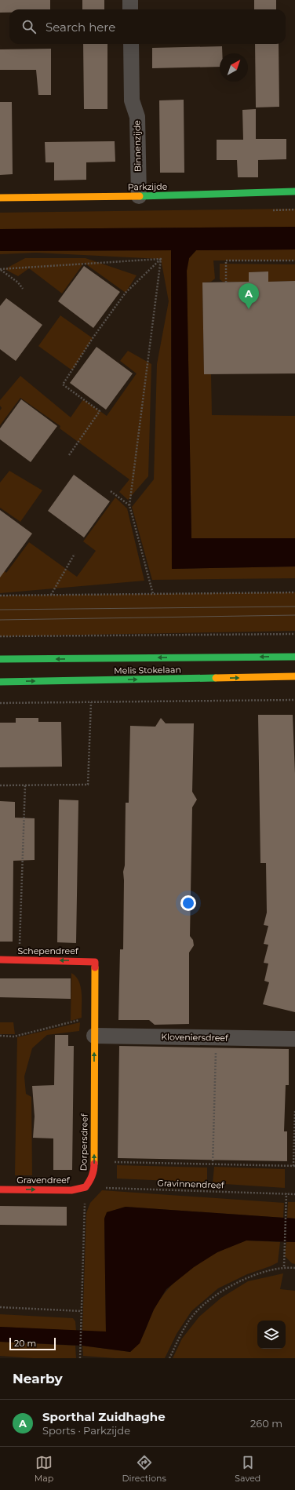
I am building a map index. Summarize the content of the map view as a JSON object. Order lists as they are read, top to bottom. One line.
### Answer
{"streets":{"street":["Binnenzijde","Parkzijde","Melis Stokelaan","Schependreef","Kloveniersdreef","Dorpersdreef","Gravendreef"],"path":["Gravinnendreef"]},"crossings":[["Binnenzijde","Parkzijde"],["Schependreef","Dorpersdreef"],["Kloveniersdreef","Dorpersdreef"],["Dorpersdreef","Gravendreef"],["Dorpersdreef","Gravinnendreef"],["Gravendreef","Gravinnendreef"]],"one_way":["Schependreef","Dorpersdreef","Gravendreef"],"scale_bar":"20 m","north":"top right","page":{"search":"Search here","pins":"A","scale":"20 m","heading":"Nearby","list":[{"mark":"A","name":"Sporthal Zuidhaghe","note":"Sports · Parkzijde","value":"260 m"}],"nav":["Map","Directions","Saved"]}}
